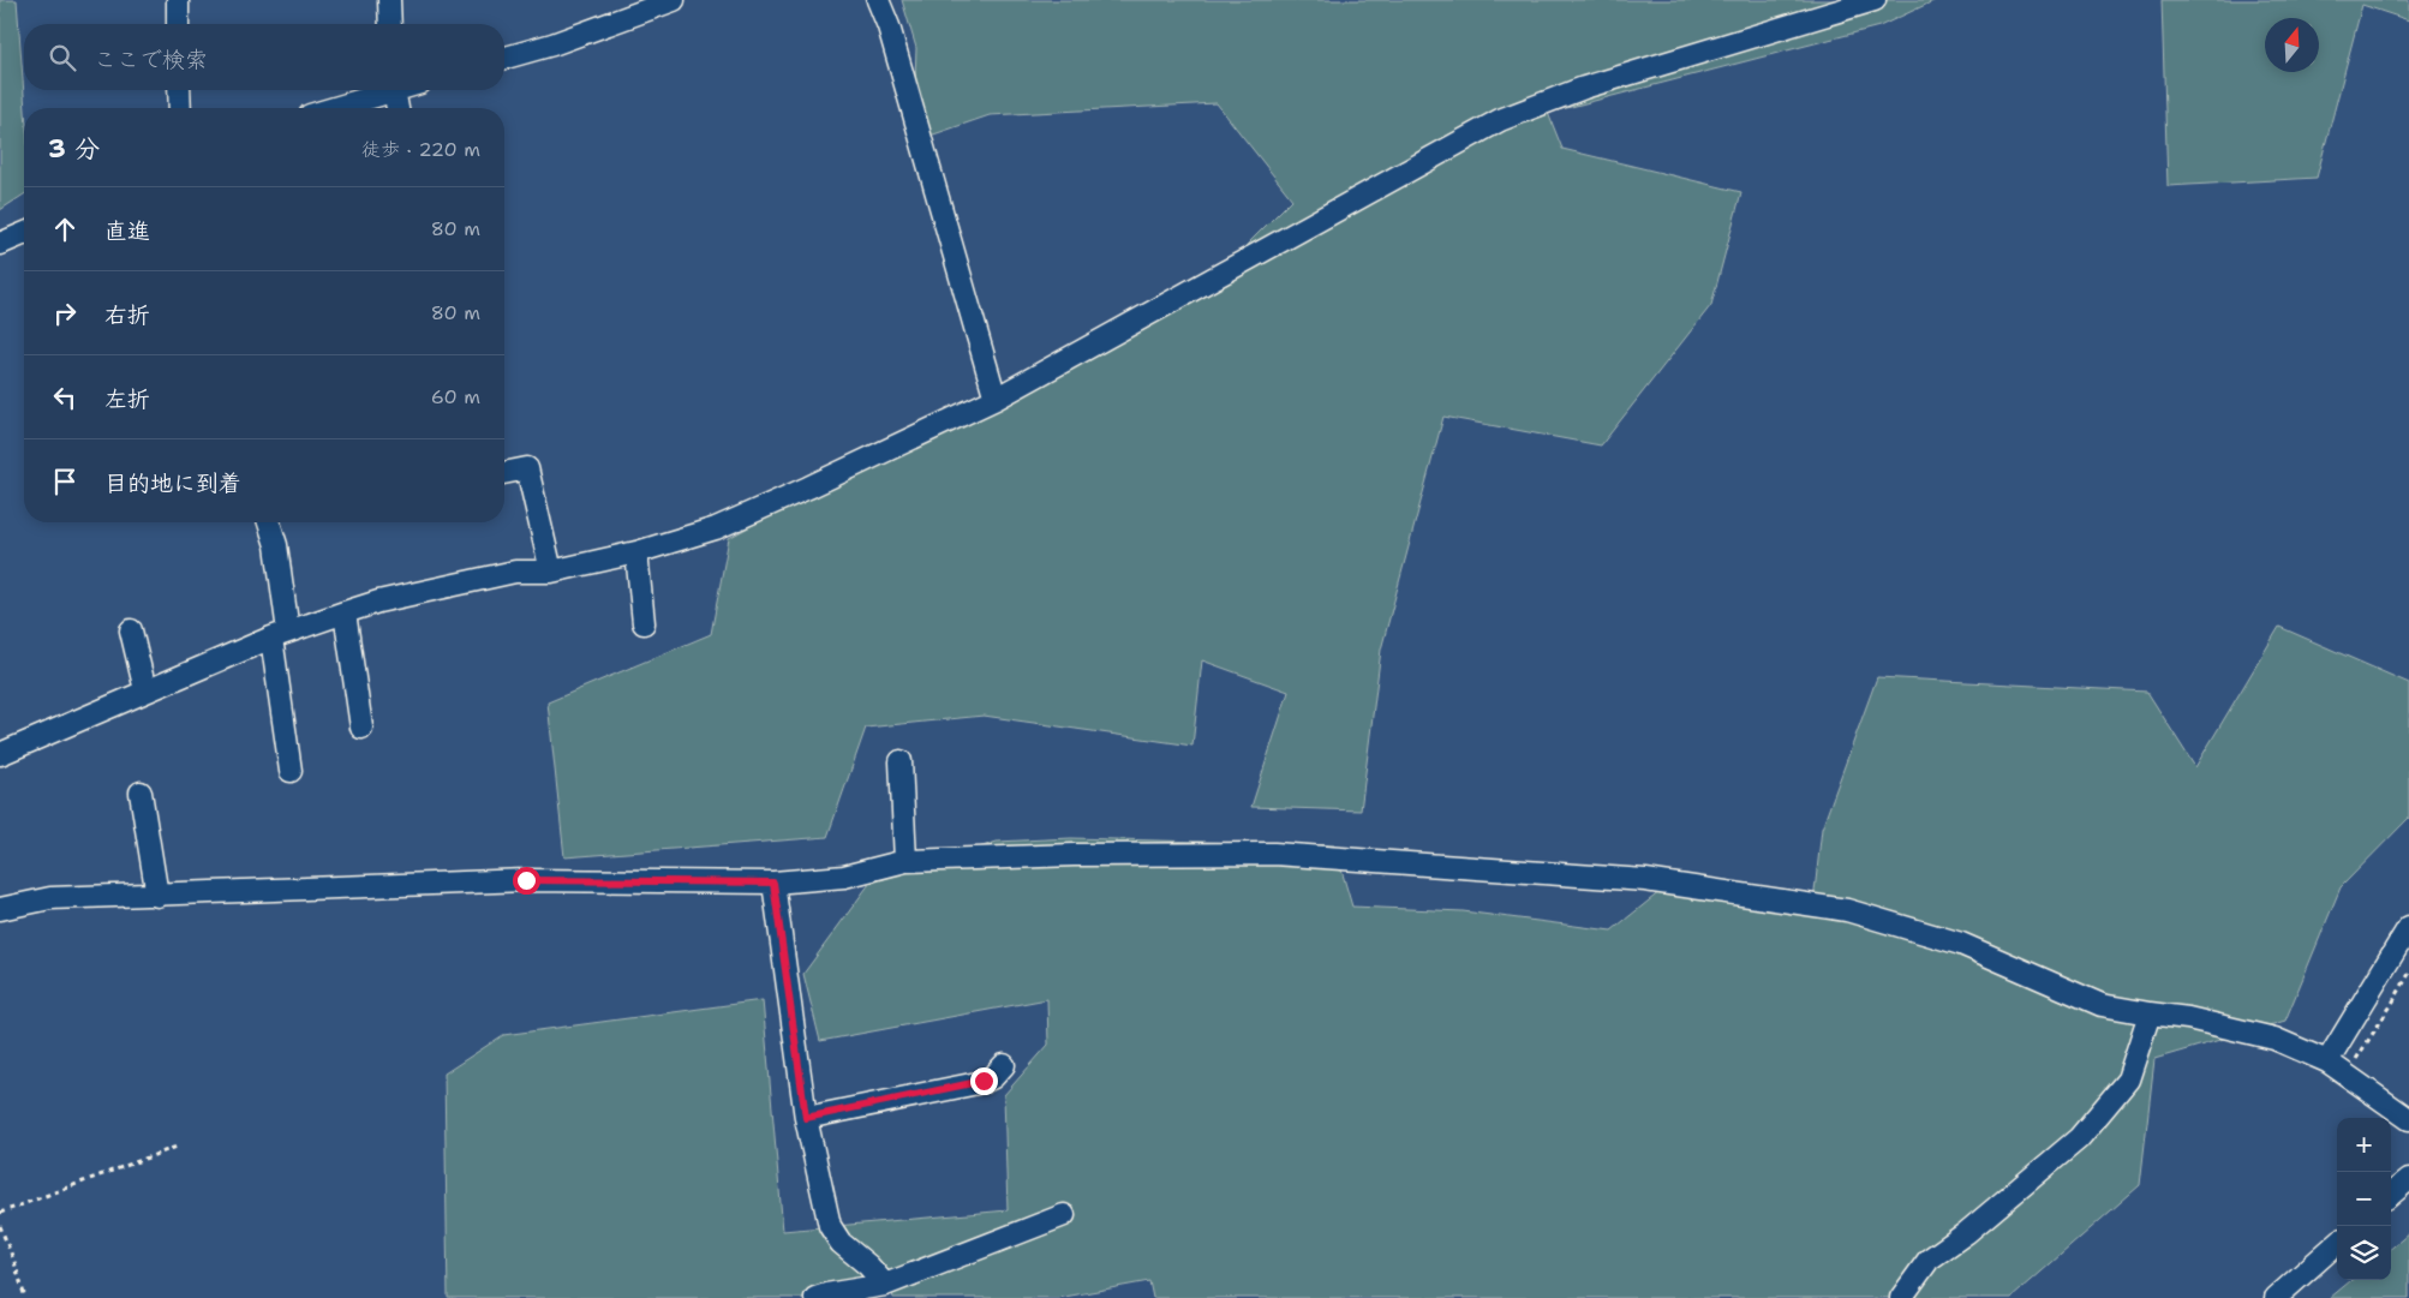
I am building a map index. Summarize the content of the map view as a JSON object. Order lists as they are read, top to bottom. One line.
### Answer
{"north":"top","page":{"search":"ここで検索","heading":["3 分","徒歩 · 220 m"],"list":[["直進","80 m"],["右折","80 m"],["左折","60 m"],"目的地に到着"],"map_buttons":["+","−"]}}
